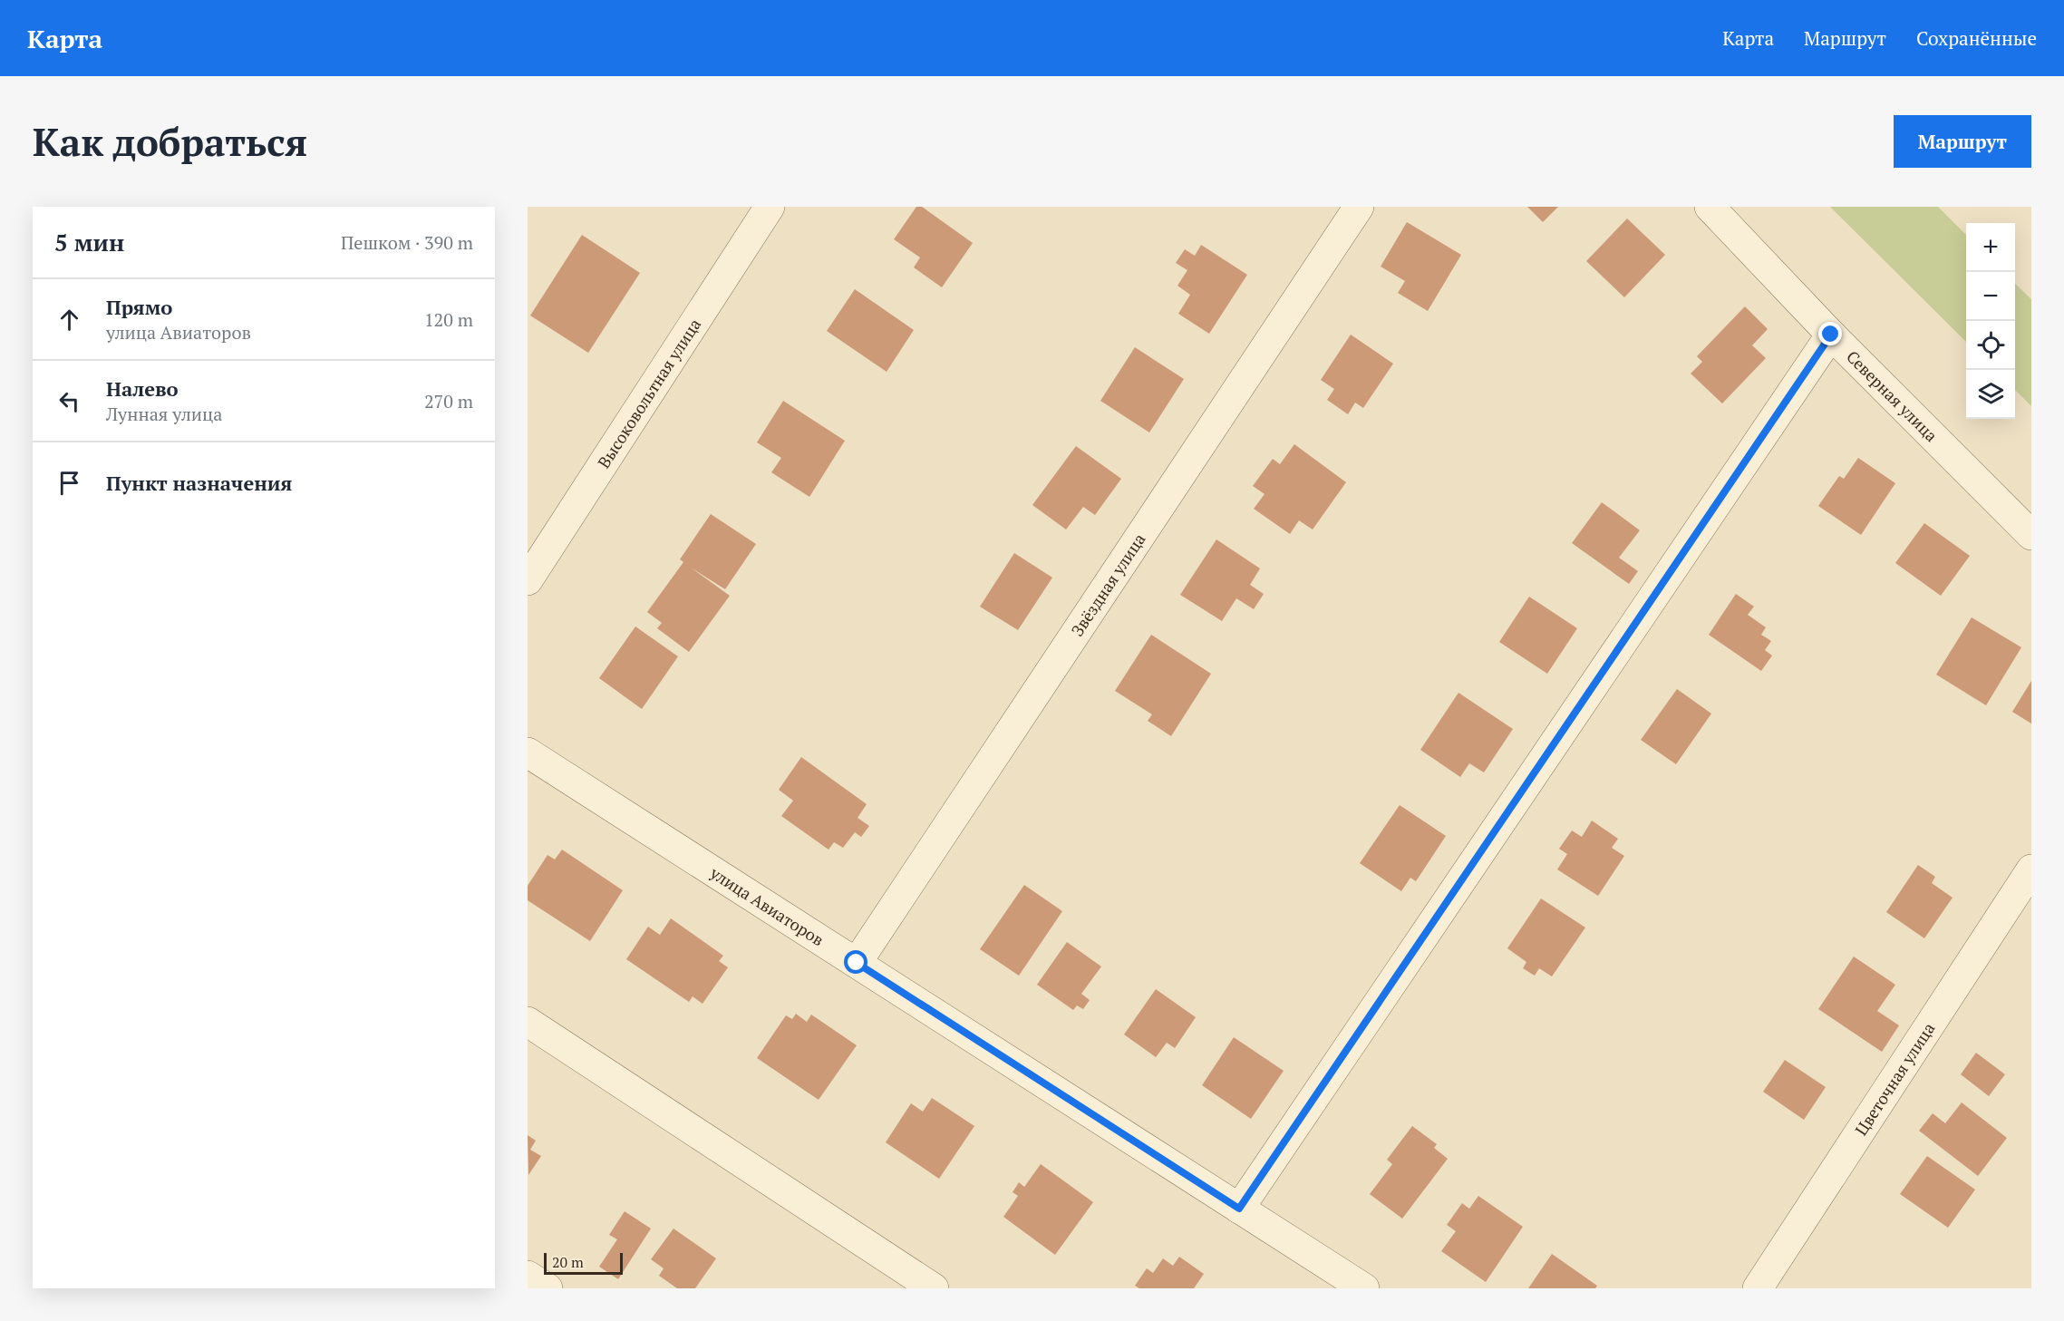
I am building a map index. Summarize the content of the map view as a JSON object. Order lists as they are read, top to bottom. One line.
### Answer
{"streets":{"street":["Высоковольтная улица","Северная улица","Звёздная улица","улица Авиаторов","Цветочная улица"]},"crossings":[["Звёздная улица","улица Авиаторов"]],"scale_bar":"20 m","page":{"header":"Карта","nav":["Карта","Маршрут","Сохранённые"],"buttons":"Маршрут","title":"Как добраться","heading":["5 мин","Пешком · 390 m"],"map_buttons":["+","−"],"list":[["Прямо","улица Авиаторов","120 m"],["Налево","Лунная улица","270 m"],"Пункт назначения"],"scale":"20 m"}}
